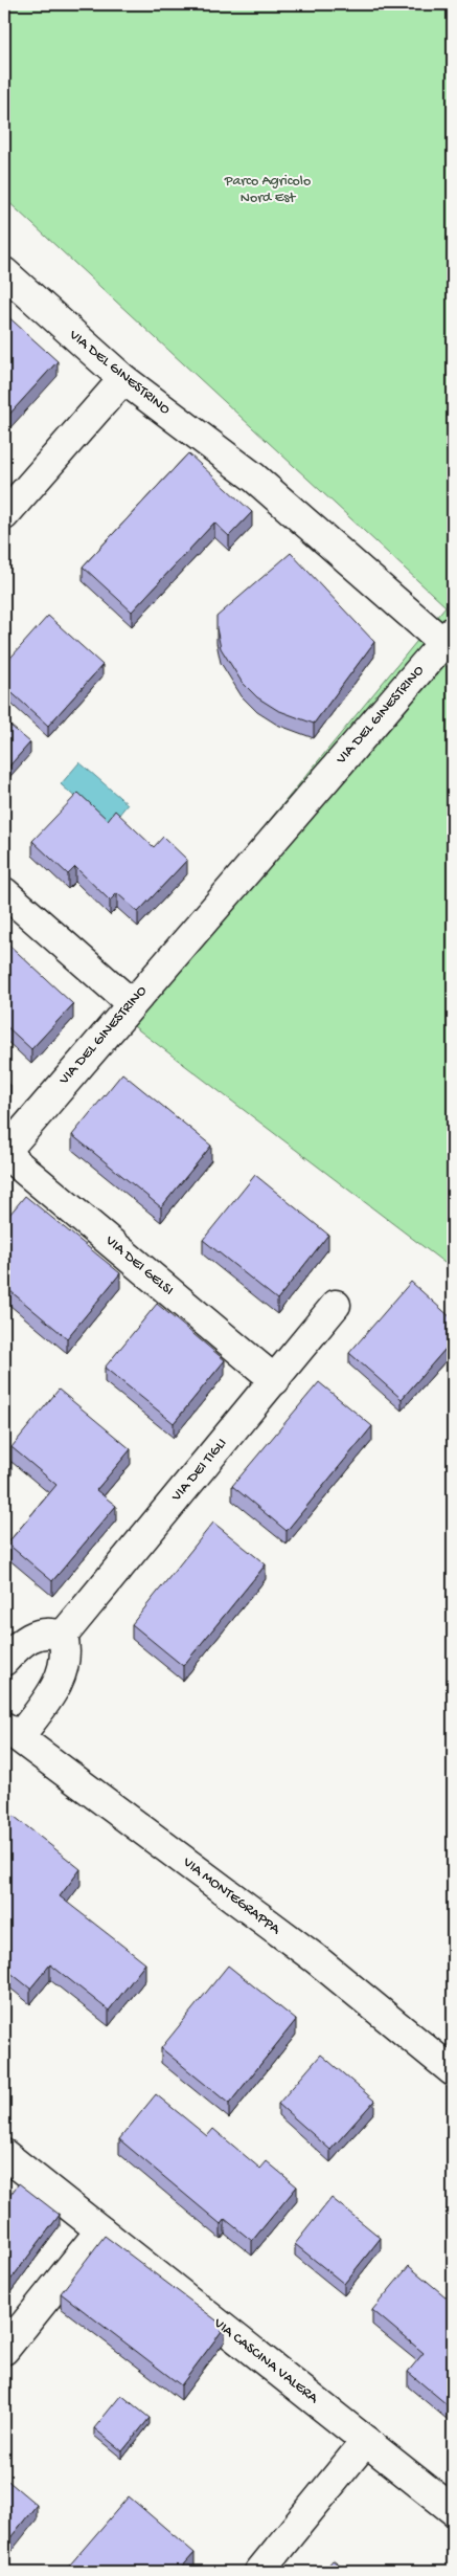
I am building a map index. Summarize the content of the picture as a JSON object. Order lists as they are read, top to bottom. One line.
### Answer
{"streets":{"street":["VIA DEL GINESTRINO","VIA DEI GELSI","VIA DEI TIGLI","VIA MONTEGRAPPA","VIA CASCINA VALERA"]},"crossings":[["VIA DEL GINESTRINO","VIA DEI GELSI"],["VIA DEI GELSI","VIA DEI TIGLI"]],"parks":["Parco Agricolo Nord Est"]}
